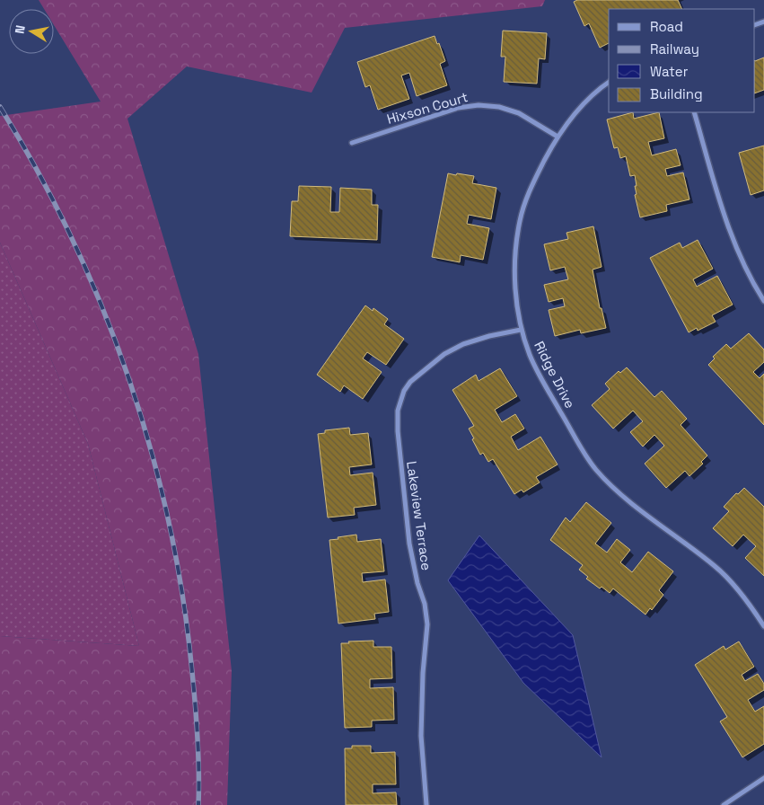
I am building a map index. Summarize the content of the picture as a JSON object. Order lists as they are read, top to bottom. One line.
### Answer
{"streets":{"street":["Hixson Court","Ridge Drive","Lakeview Terrace"]},"crossings":[["Hixson Court","Ridge Drive"],["Ridge Drive","Lakeview Terrace"]],"legend":["Road","Railway","Water","Building"],"north":"left"}
